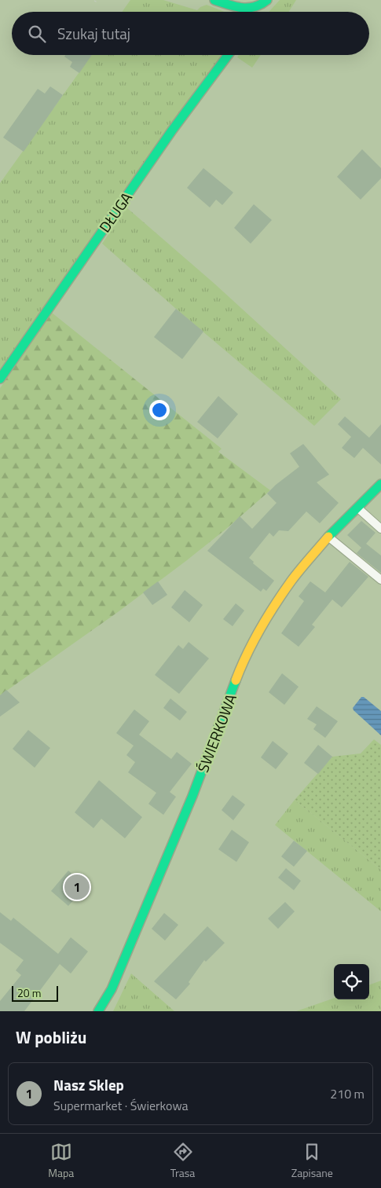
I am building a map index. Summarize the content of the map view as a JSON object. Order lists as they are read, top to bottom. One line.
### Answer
{"streets":{"street":["DŁUGA","ŚWIERKOWA"]},"scale_bar":"20 m","page":{"search":"Szukaj tutaj","pins":"1","scale":"20 m","heading":"W pobliżu","list":[{"mark":"1","name":"Nasz Sklep","note":"Supermarket · Świerkowa","value":"210 m"}],"nav":["Mapa","Trasa","Zapisane"]}}
